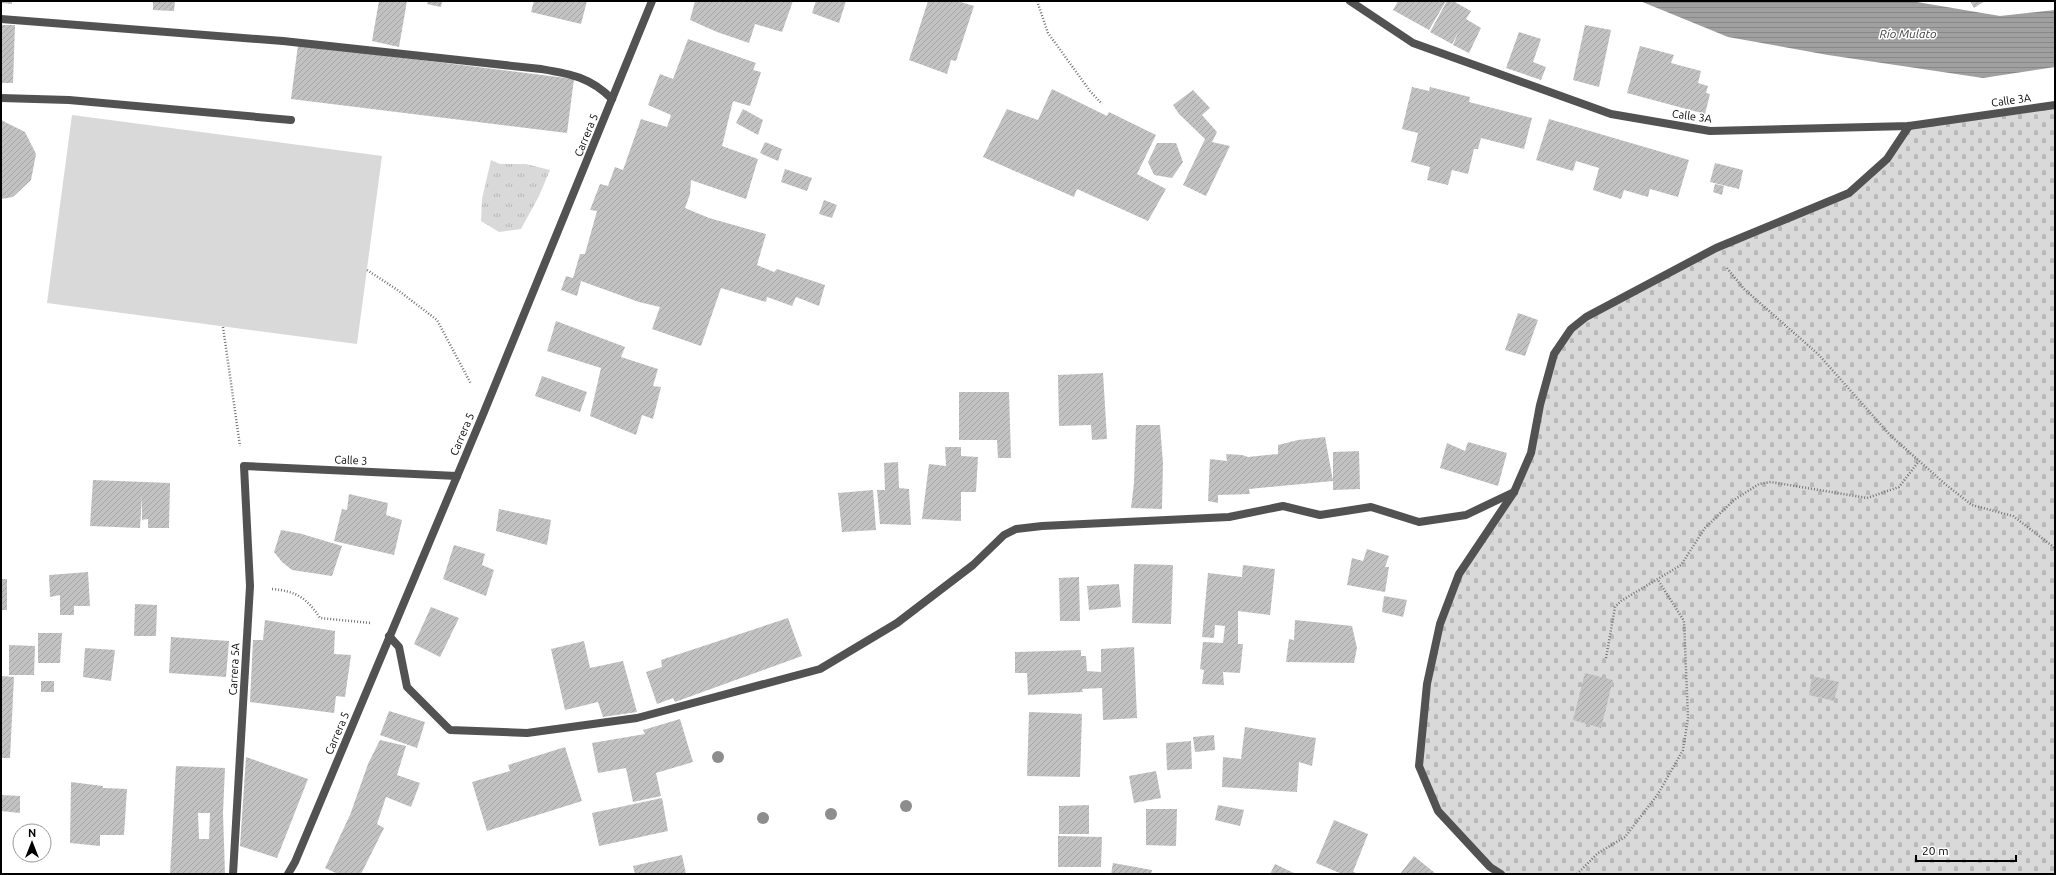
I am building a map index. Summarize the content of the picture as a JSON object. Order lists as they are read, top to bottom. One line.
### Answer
{"streets":{"street":["Calle 3A","Carrera 5","Calle 3","Carrera 5A"]},"crossings":[["Carrera 5","Calle 3"],["Calle 3","Carrera 5A"]],"water":["Río Mulato"],"scale_bar":"20 m","north":"top"}
